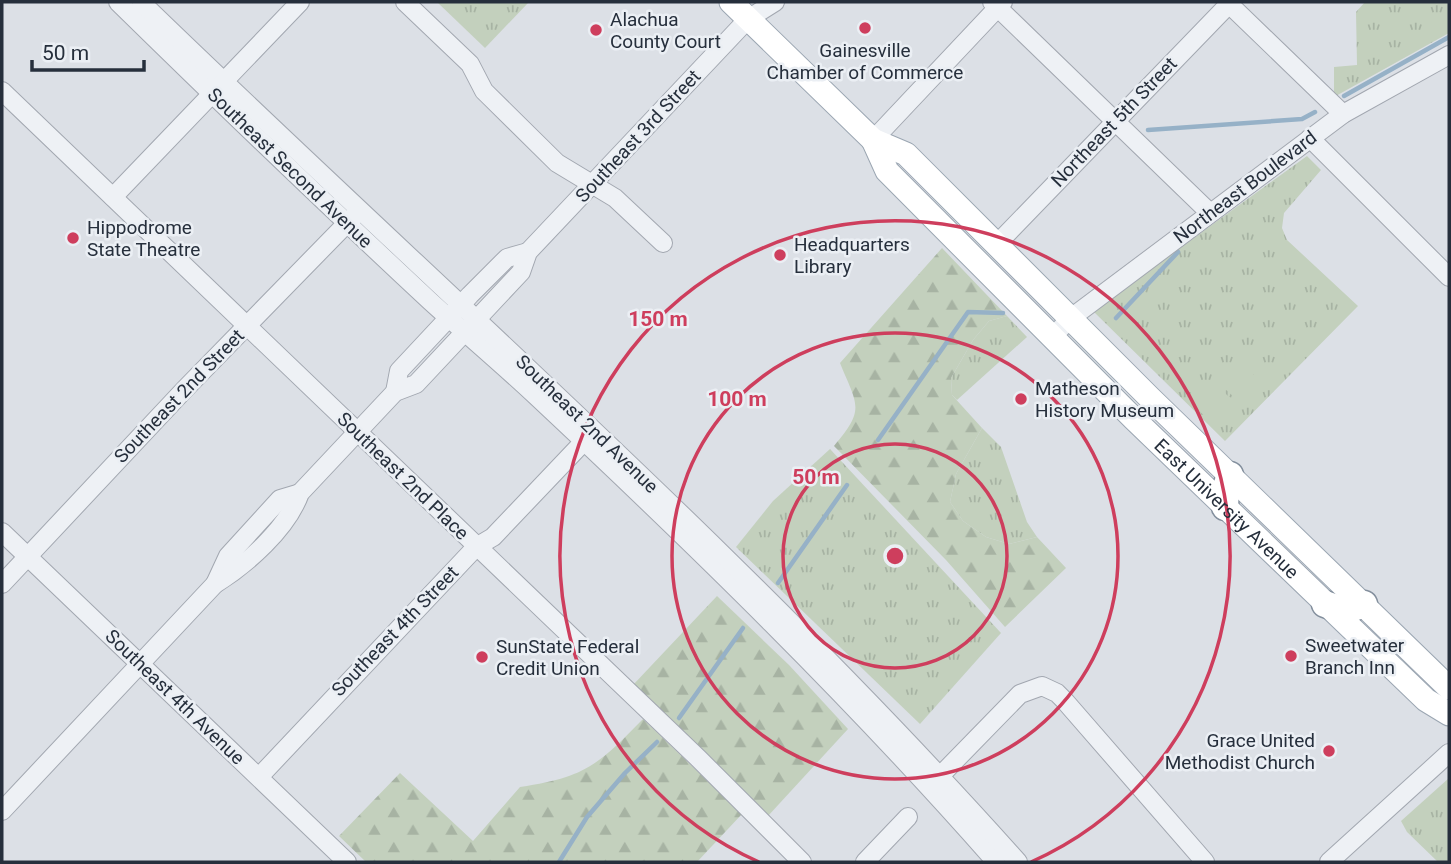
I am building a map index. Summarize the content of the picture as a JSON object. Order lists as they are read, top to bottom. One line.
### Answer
{"streets":{"main road":["East University Avenue"],"street":["Northeast 5th Street","Southeast 3rd Street","Southeast Second Avenue","Northeast Boulevard","Southeast 2nd Street","Southeast 2nd Avenue","Southeast 2nd Place","Southeast 4th Street","Southeast 4th Avenue"]},"crossings":[["Northeast 5th Street","East University Avenue"],["Southeast 3rd Street","Southeast 2nd Avenue"],["Southeast 3rd Street","Southeast 2nd Place"],["Southeast 3rd Street","East University Avenue"],["Southeast 3rd Street","Southeast 4th Avenue"],["Southeast Second Avenue","Southeast 2nd Avenue"],["Northeast Boulevard","East University Avenue"],["Southeast 2nd Street","Southeast 2nd Avenue"],["Southeast 2nd Street","Southeast 2nd Place"],["Southeast 2nd Street","Southeast 4th Avenue"],["Southeast 2nd Avenue","Southeast 4th Street"],["Southeast 2nd Place","Southeast 4th Street"],["Southeast 4th Street","Southeast 4th Avenue"]],"places":["Gainesville Chamber of Commerce","Alachua County Court","Hippodrome State Theatre","Headquarters Library","Matheson History Museum","Sweetwater Branch Inn","SunState Federal Credit Union","Grace United Methodist Church"],"scale_bar":"50 m","rings":["150 m","100 m","50 m"]}
